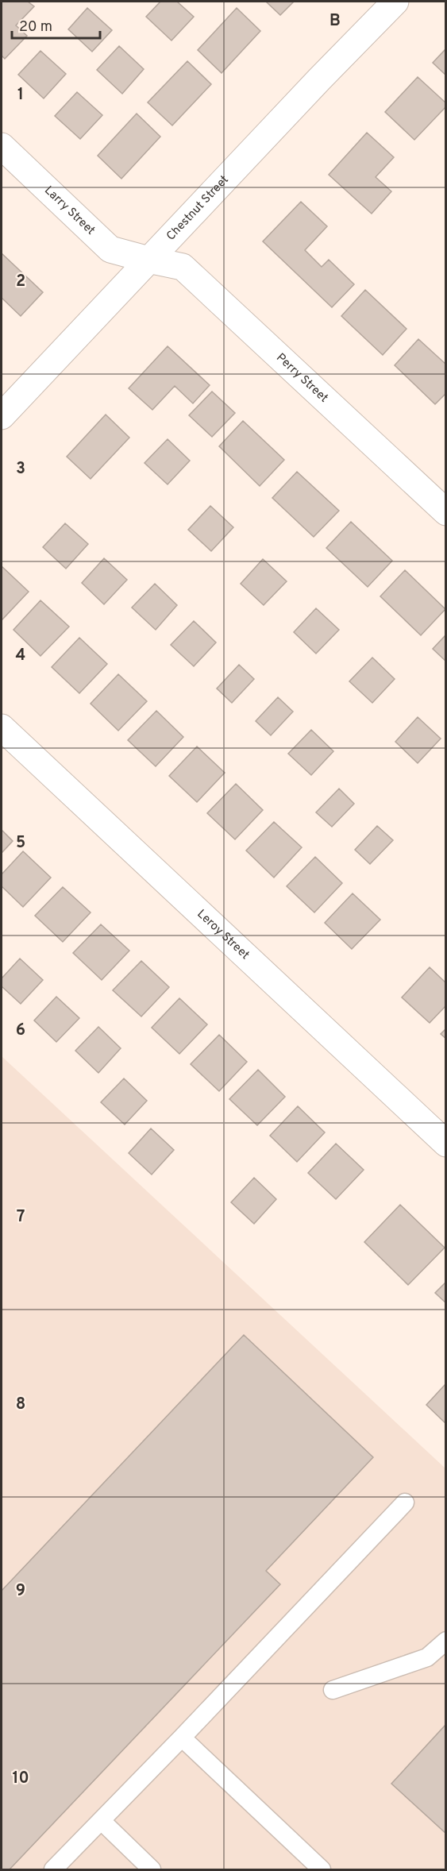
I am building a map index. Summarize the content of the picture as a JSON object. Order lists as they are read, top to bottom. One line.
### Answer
{"streets":{"street":["Chestnut Street","Larry Street","Perry Street","Leroy Street"]},"crossings":[["Chestnut Street","Larry Street"],["Chestnut Street","Perry Street"],["Larry Street","Perry Street"]],"scale_bar":"20 m","grid":{"columns":["B"],"rows":["1","2","3","4","5","6","7","8","9","10"]}}
